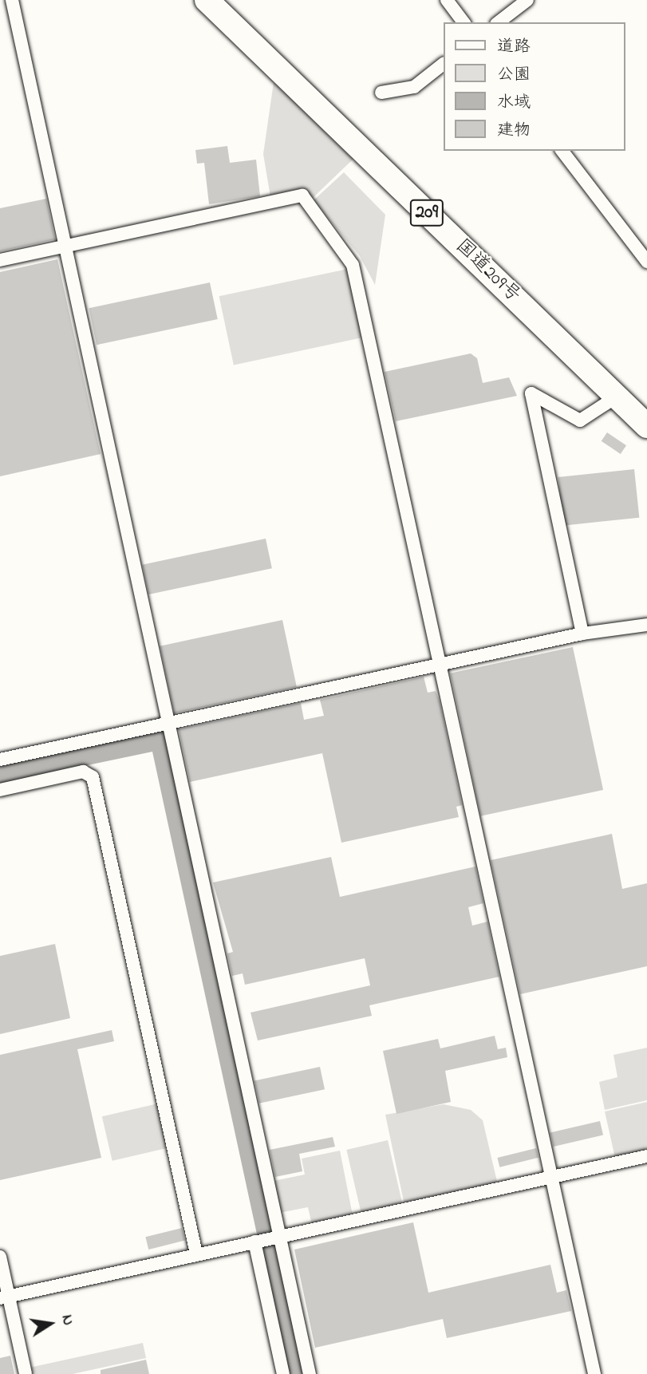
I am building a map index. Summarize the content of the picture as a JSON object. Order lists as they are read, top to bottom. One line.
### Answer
{"streets":{"highway":["209","国道209号"]},"legend":["道路","公園","水域","建物"],"north":"right"}
